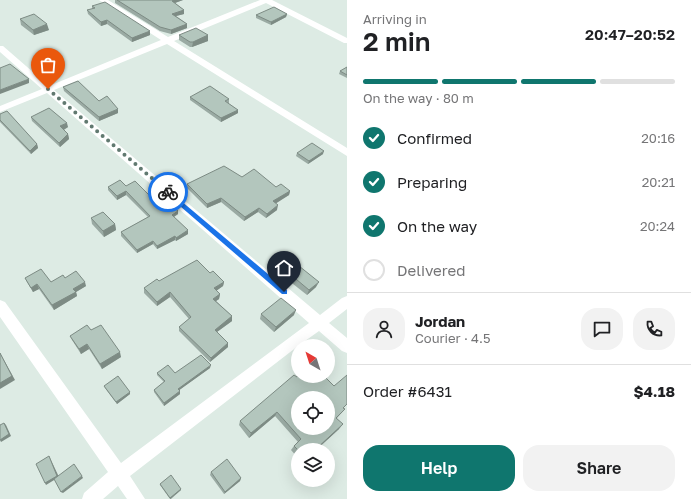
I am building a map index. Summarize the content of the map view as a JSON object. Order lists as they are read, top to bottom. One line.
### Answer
{"north":"top left","page":{"heading":["2 min","Arriving in","20:47–20:52"],"panel":["Jordan","Courier · 4.5","Order #6431","$4.18"],"bar":"On the way · 80 m","list":[["Confirmed","20:16"],["Preparing","20:21"],["On the way","20:24"],"Delivered"],"buttons":["Help","Share"]}}
